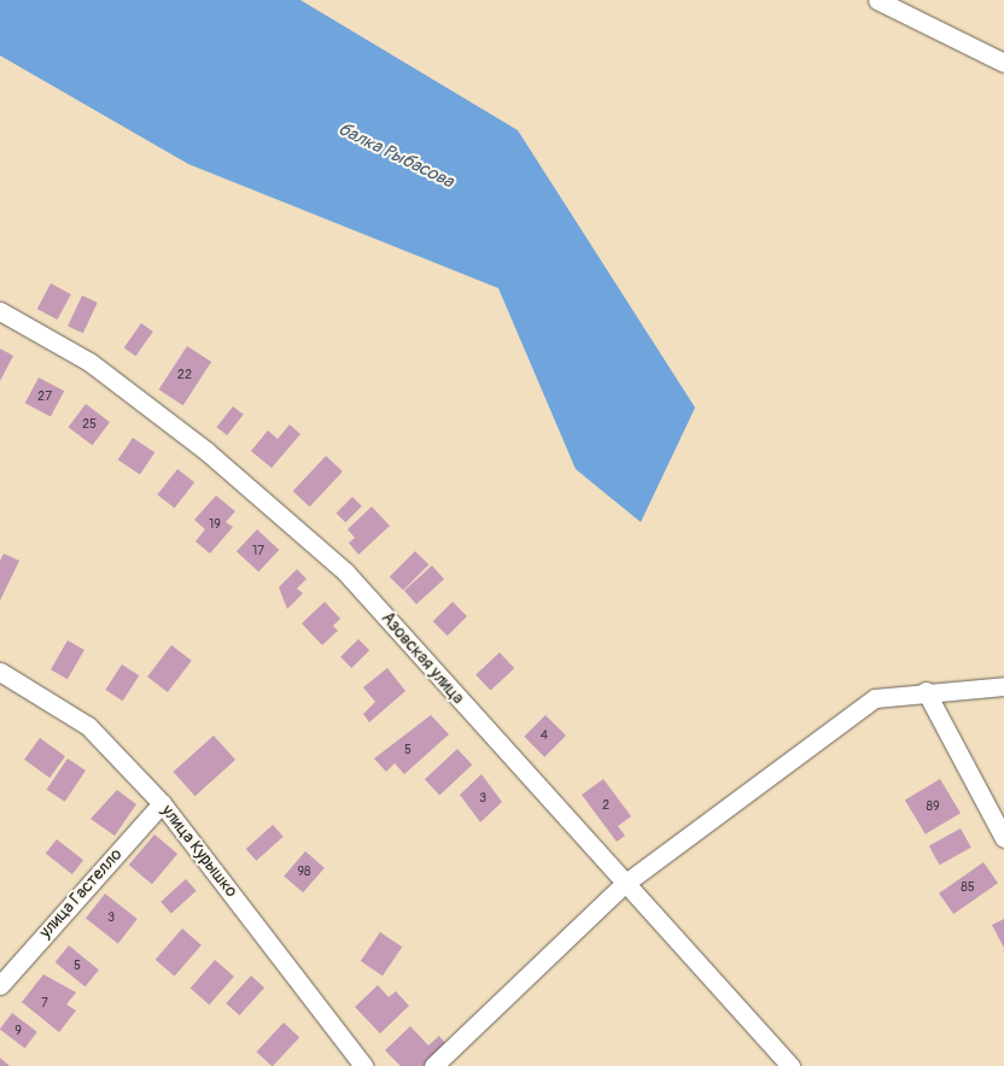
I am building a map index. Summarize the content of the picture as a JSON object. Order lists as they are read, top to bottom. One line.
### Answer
{"streets":{"street":["Азовская улица","улица Курышко","улица Гастелло"]},"crossings":[["улица Курышко","улица Гастелло"]],"water":["балка Рыбасова"],"house_numbers":["22","27","25","19","17","4","5","3","2","89","98","85","3","5","7","9"]}
